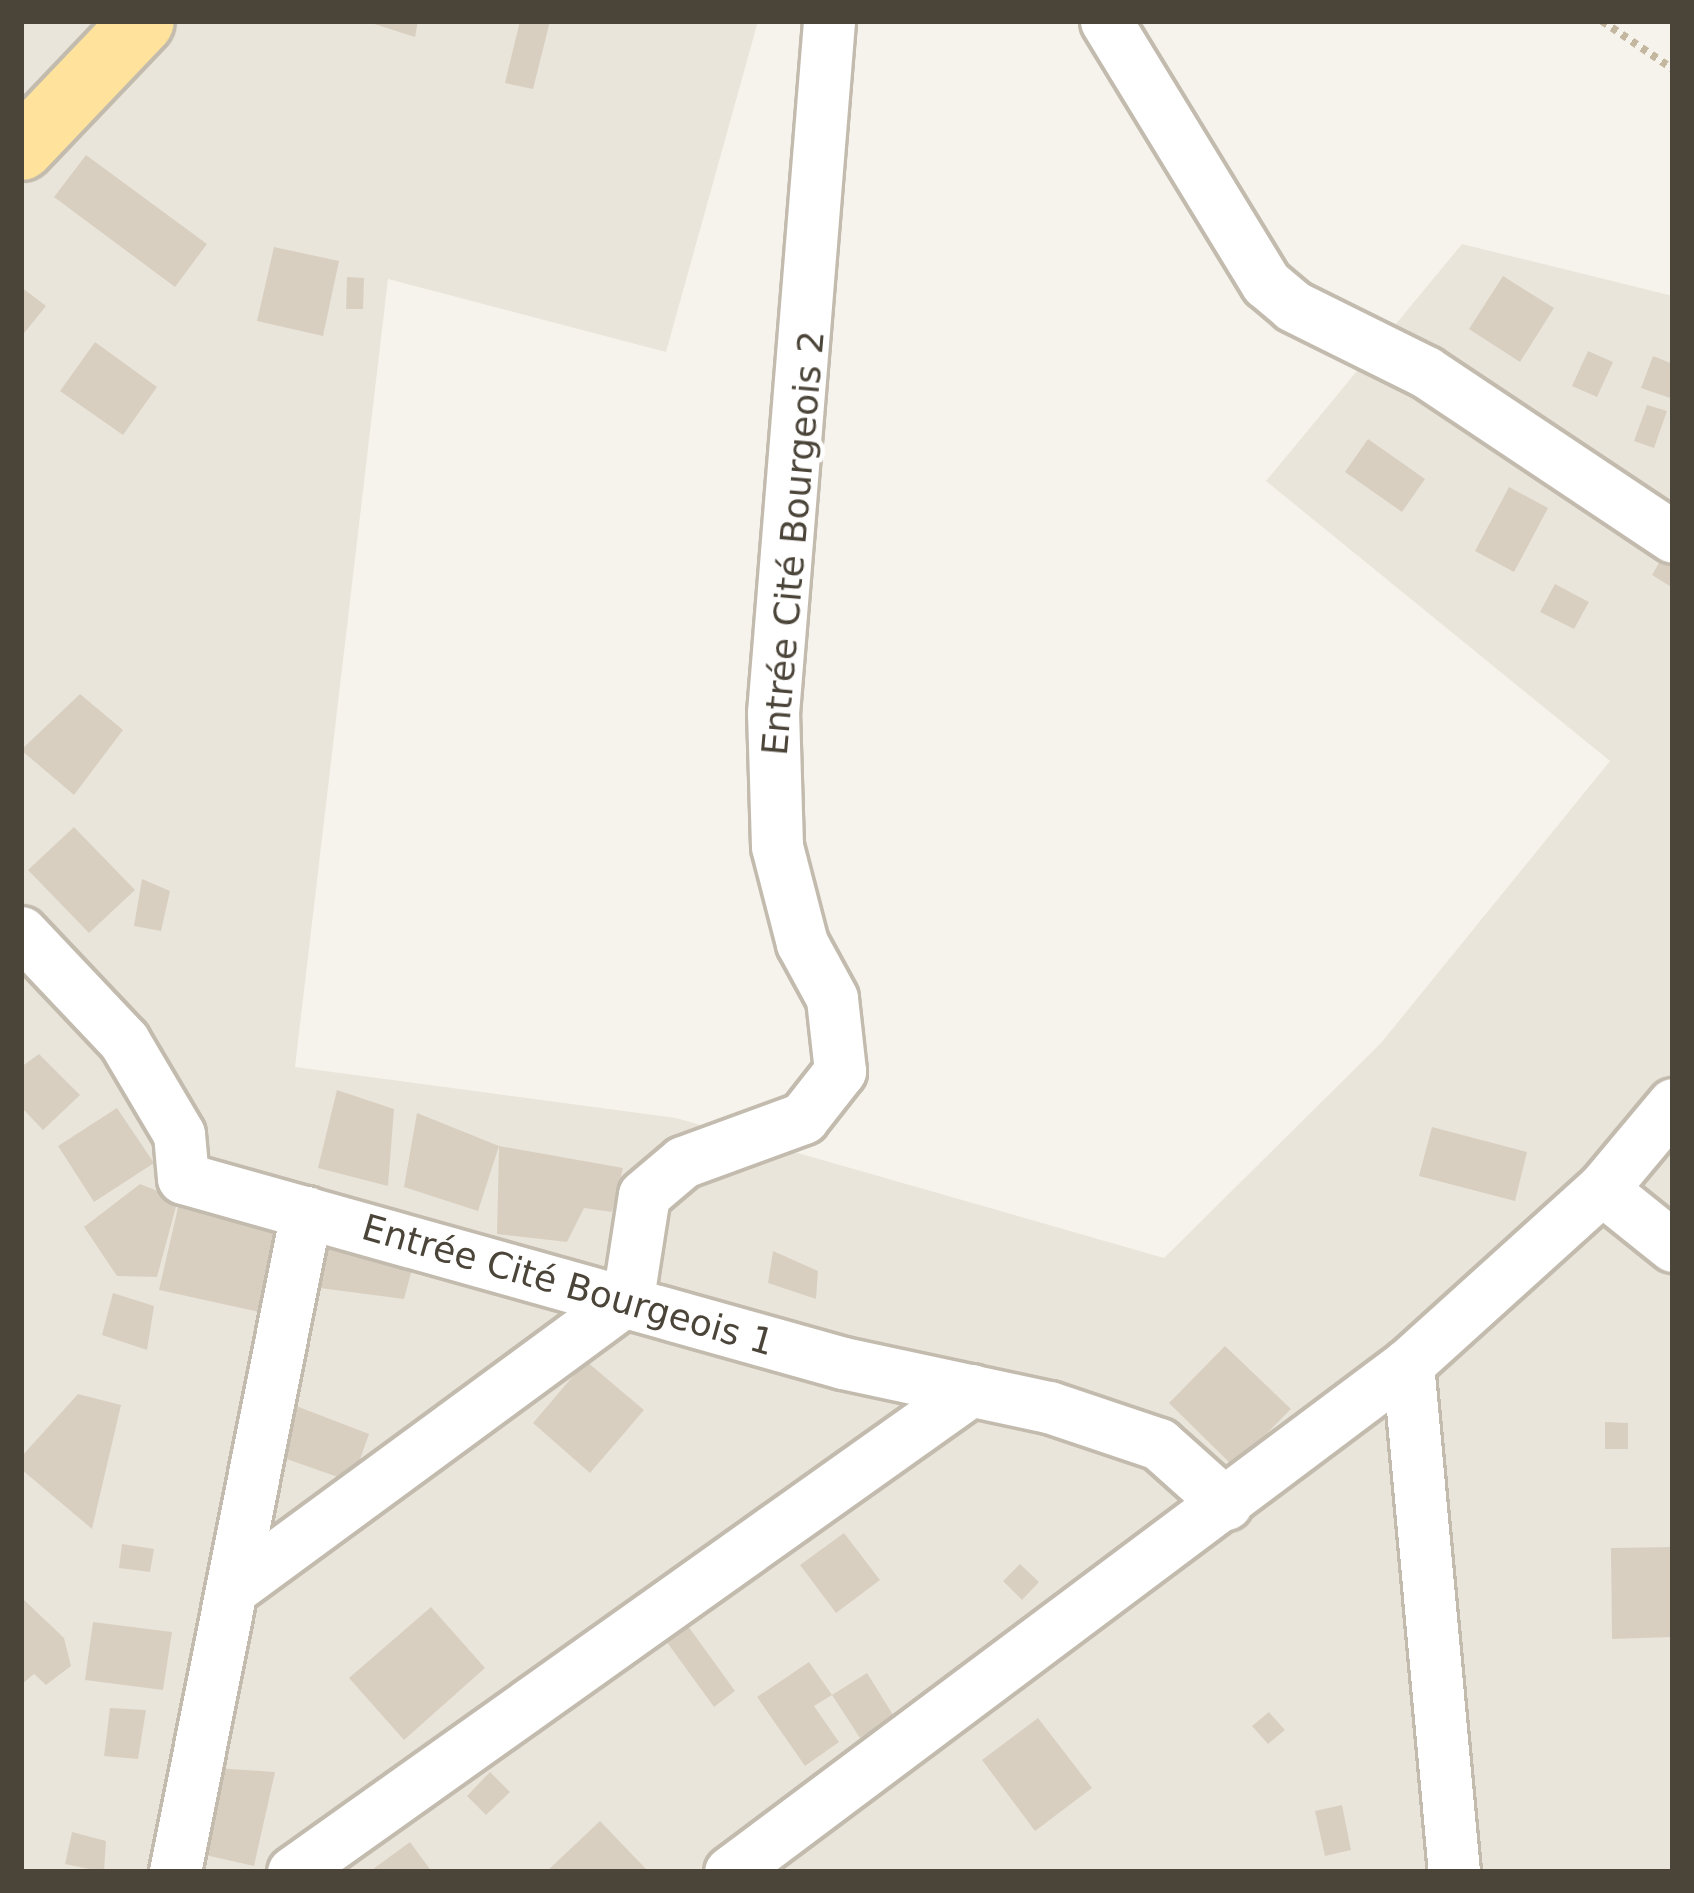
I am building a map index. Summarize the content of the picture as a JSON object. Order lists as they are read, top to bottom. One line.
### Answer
{"streets":{"street":["Entrée Cité Bourgeois 2","Entrée Cité Bourgeois 1"]},"crossings":[["Entrée Cité Bourgeois 2","Entrée Cité Bourgeois 1"]]}
